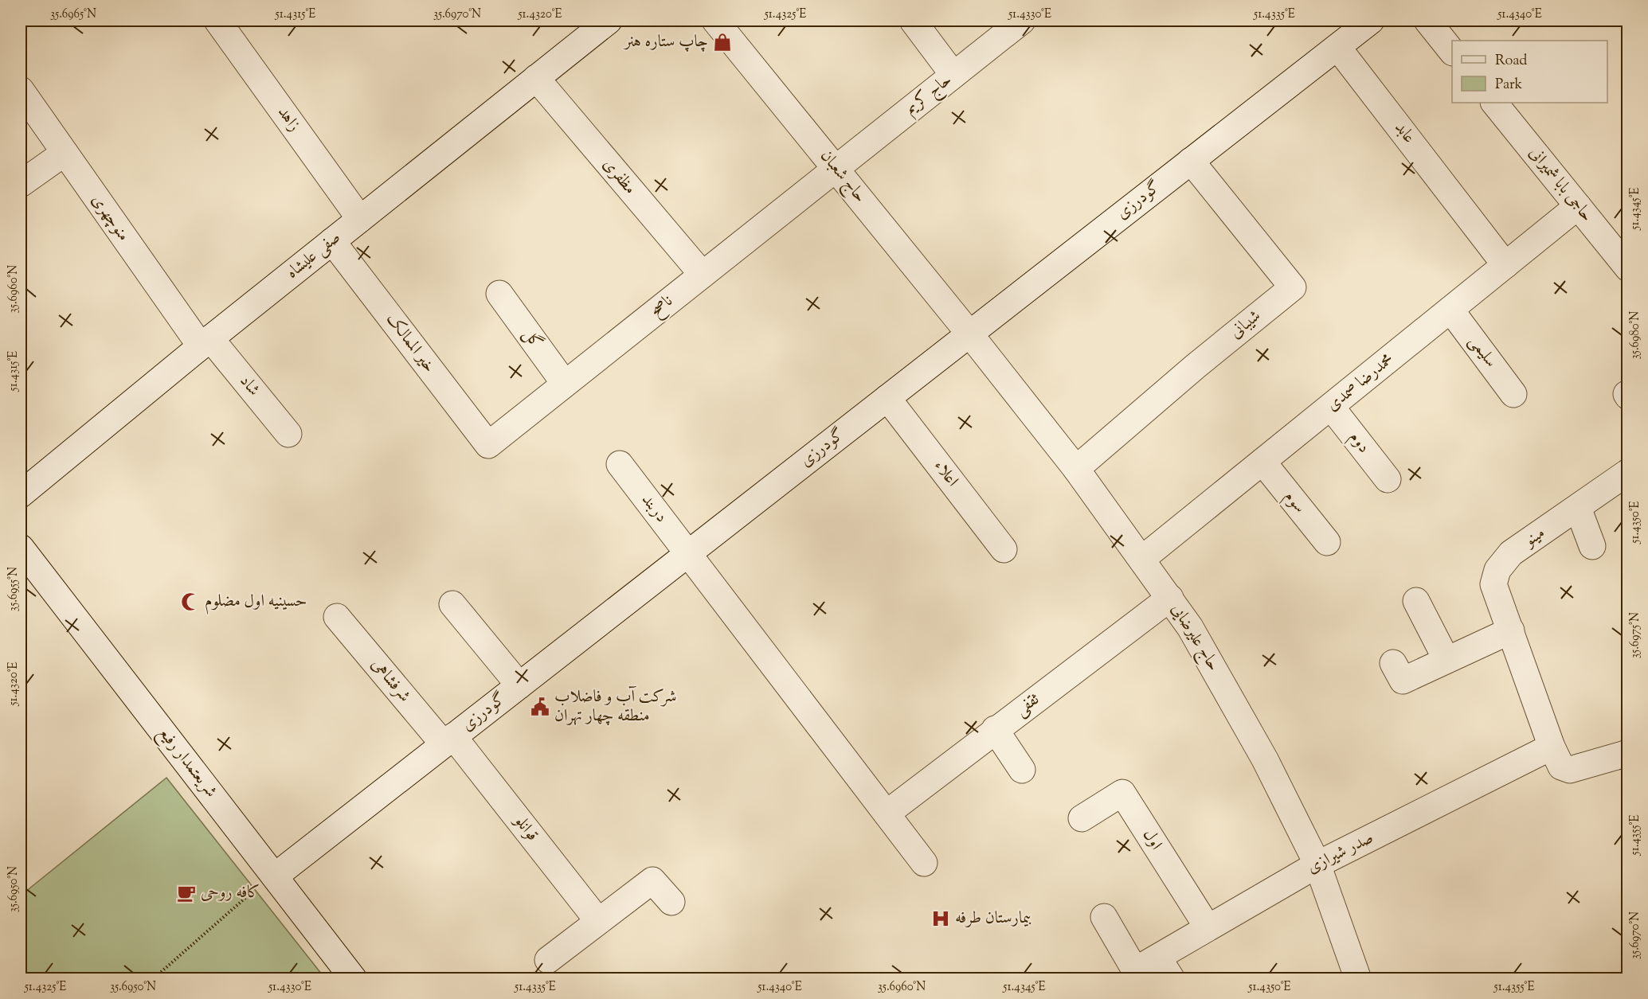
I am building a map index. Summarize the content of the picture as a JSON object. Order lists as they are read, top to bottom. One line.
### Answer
{"streets":{"street":["حاج کریم","زاهد","عابد","مظفری","حاج شعبان","حاجی بابا شمیرانی","گودرزی","منوچهری","صفی علیشاه","ناصح","شیبانی","گل","خیر الممالک","سلیمی","محمدرضا صمدی","شاد","دوم","اعلاء","سوم","دربند","مینو","حاج علیرضایی","شرفشاهی","ثقفی","شریعتمدار رفیع","قوانلو","اول","صدر شیرازی"]},"crossings":[["حاج کریم","حاج شعبان"],["حاج کریم","ناصح"],["زاهد","صفی علیشاه"],["عابد","گودرزی"],["عابد","محمدرضا صمدی"],["مظفری","صفی علیشاه"],["مظفری","ناصح"],["حاج شعبان","گودرزی"],["حاج شعبان","ناصح"],["حاج شعبان","حاج علیرضایی"],["حاجی بابا شمیرانی","محمدرضا صمدی"],["گودرزی","شیبانی"],["گودرزی","اعلاء"],["گودرزی","دربند"],["گودرزی","حاج علیرضایی"],["گودرزی","شرفشاهی"],["گودرزی","شریعتمدار رفیع"],["گودرزی","قوانلو"],["منوچهری","صفی علیشاه"],["منوچهری","شاد"],["صفی علیشاه","خیر الممالک"],["صفی علیشاه","شاد"],["ناصح","گل"],["ناصح","خیر الممالک"],["شیبانی","حاج علیرضایی"],["سلیمی","محمدرضا صمدی"],["محمدرضا صمدی","دوم"],["محمدرضا صمدی","سوم"],["محمدرضا صمدی","حاج علیرضایی"],["مینو","صدر شیرازی"],["حاج علیرضایی","ثقفی"],["حاج علیرضایی","صدر شیرازی"],["شرفشاهی","قوانلو"],["اول","صدر شیرازی"]],"places":{"shop":["چاپ ستاره هنر"],"mosque":["حسینیه اول مضلوم"],"public building":["شرکت آب و فاضلاب منطقه چهار تهران"],"cafe":["کافه روحی"],"hospital":["بیمارستان طرفه"]},"legend":["Road","Park"],"coordinates":["35.6965°N","51.4315°E","35.6970°N","51.4320°E","51.4325°E","51.4330°E","51.4335°E","51.4340°E","51.4345°E","35.6960°N","35.6980°N","51.4350°E","35.6955°N","35.6975°N","51.4355°E","35.6950°N"]}
